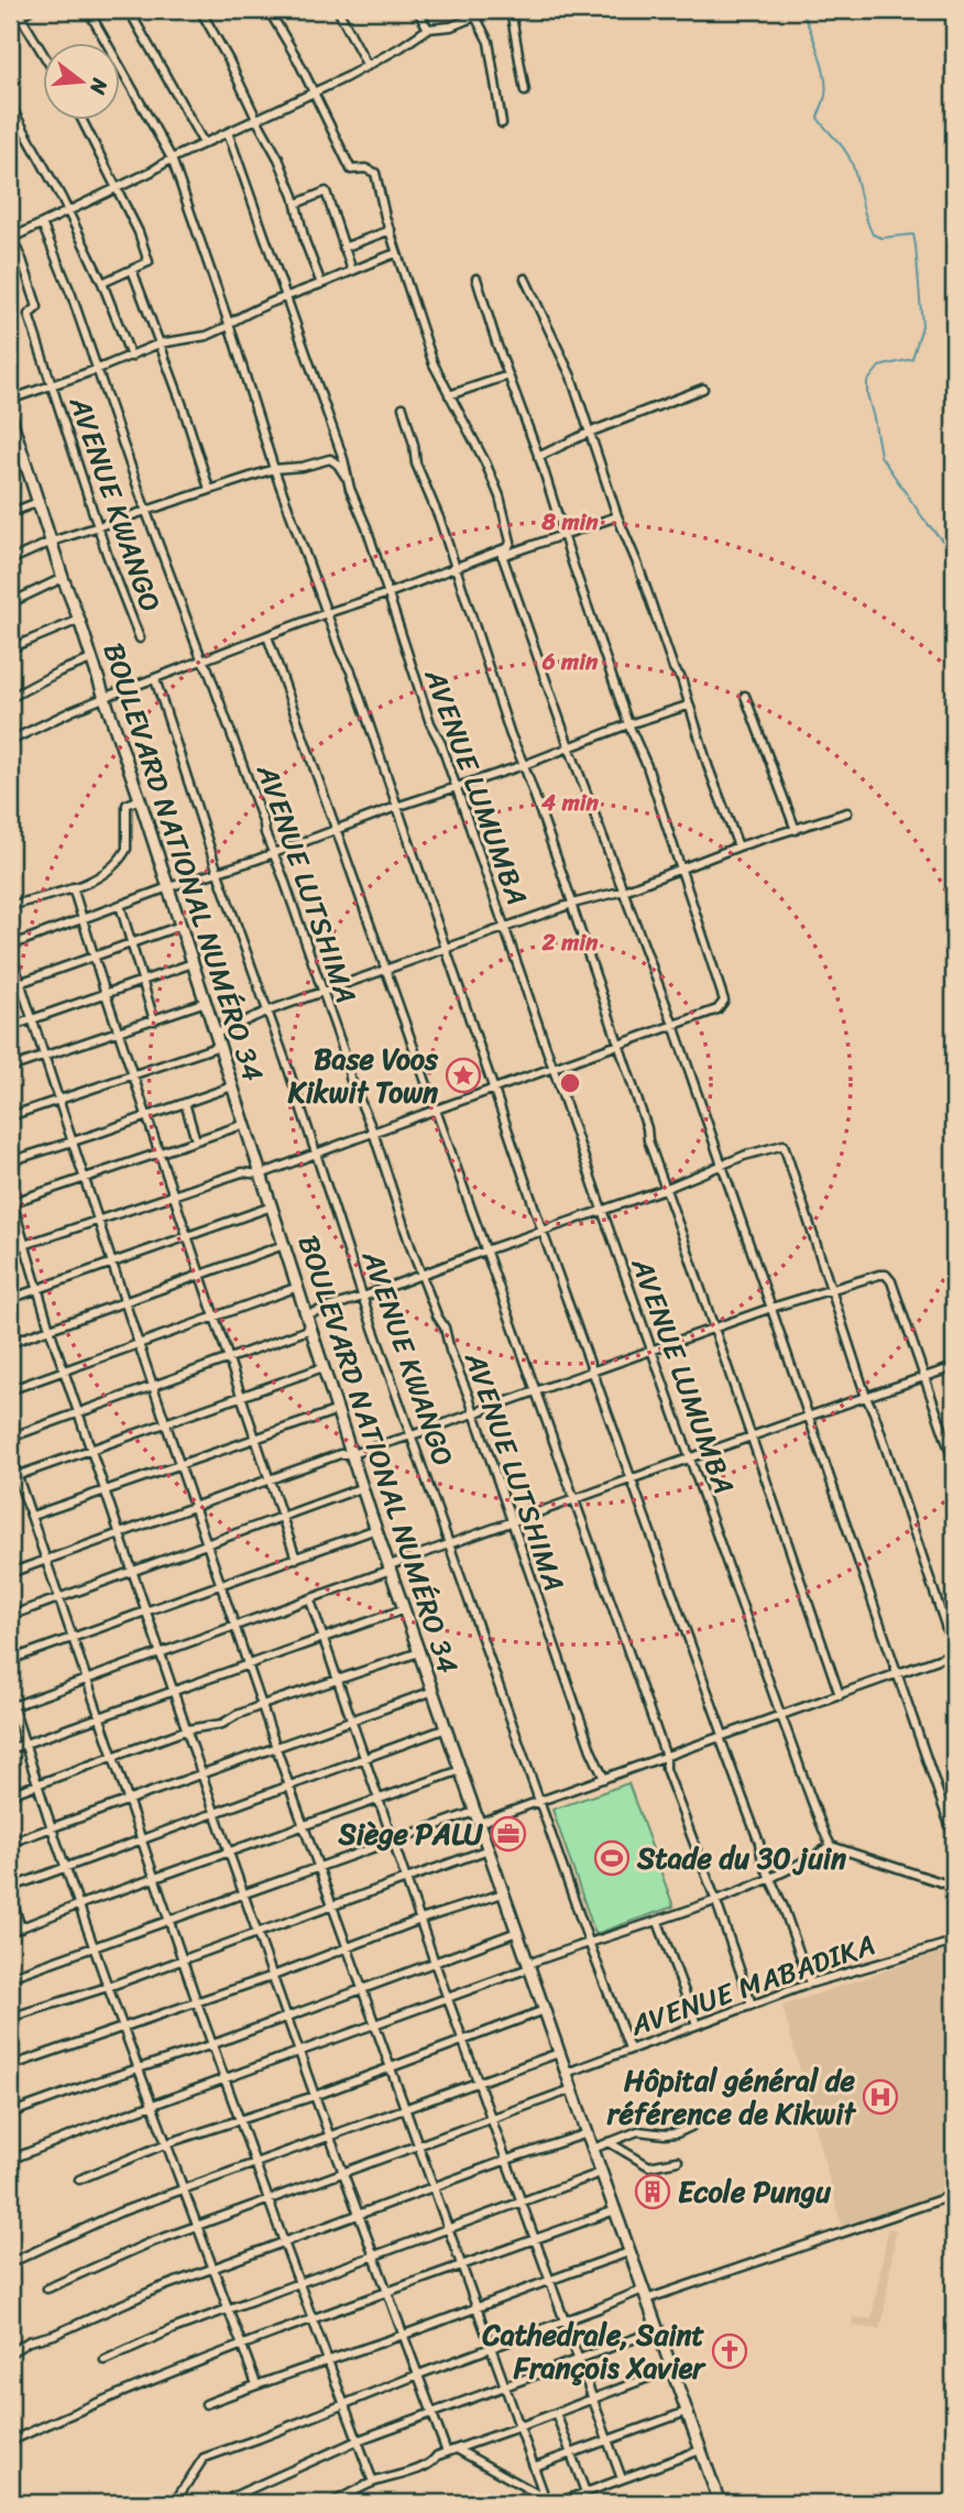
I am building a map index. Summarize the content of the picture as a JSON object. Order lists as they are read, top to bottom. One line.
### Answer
{"streets":{"main road":["BOULEVARD NATIONAL NUMÉRO 34"],"street":["AVENUE KWANGO","AVENUE LUMUMBA","AVENUE LUTSHIMA","AVENUE MABADIKA"]},"crossings":[["AVENUE KWANGO","AVENUE MABADIKA"],["BOULEVARD NATIONAL NUMÉRO 34","AVENUE MABADIKA"]],"places":{"place":["Base Voos Kikwit Town"],"office":["Siège PALU"],"sports":["Stade du 30 juin"],"hospital":["Hôpital général de référence de Kikwit"],"building":["Ecole Pungu"],"church":["Cathedrale, Saint François Xavier"]},"north":"right","rings":["8 min","6 min","4 min","2 min"]}
